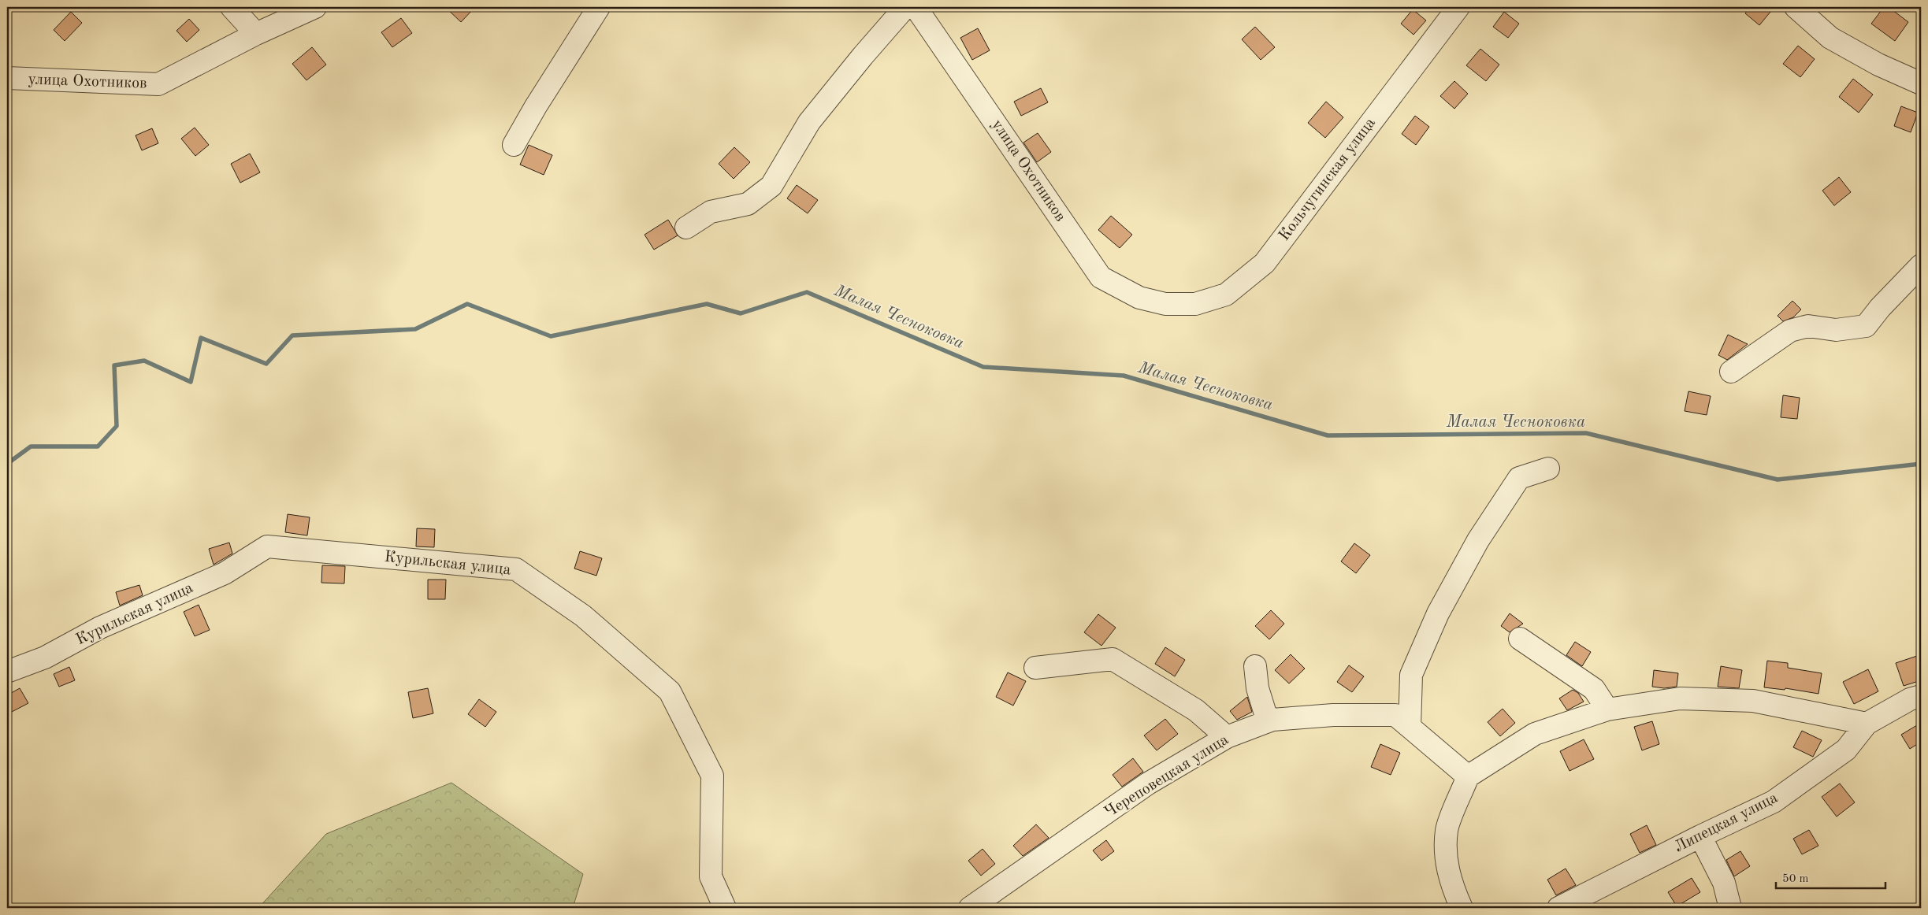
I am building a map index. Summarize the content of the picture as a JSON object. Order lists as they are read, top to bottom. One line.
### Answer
{"streets":{"street":["улица Охотников","Кольчугинская улица","Курильская улица","Череповецкая улица","Липецкая улица"]},"crossings":[["улица Охотников","Кольчугинская улица"]],"water":["Малая Чесноковка"],"scale_bar":"50 m"}
